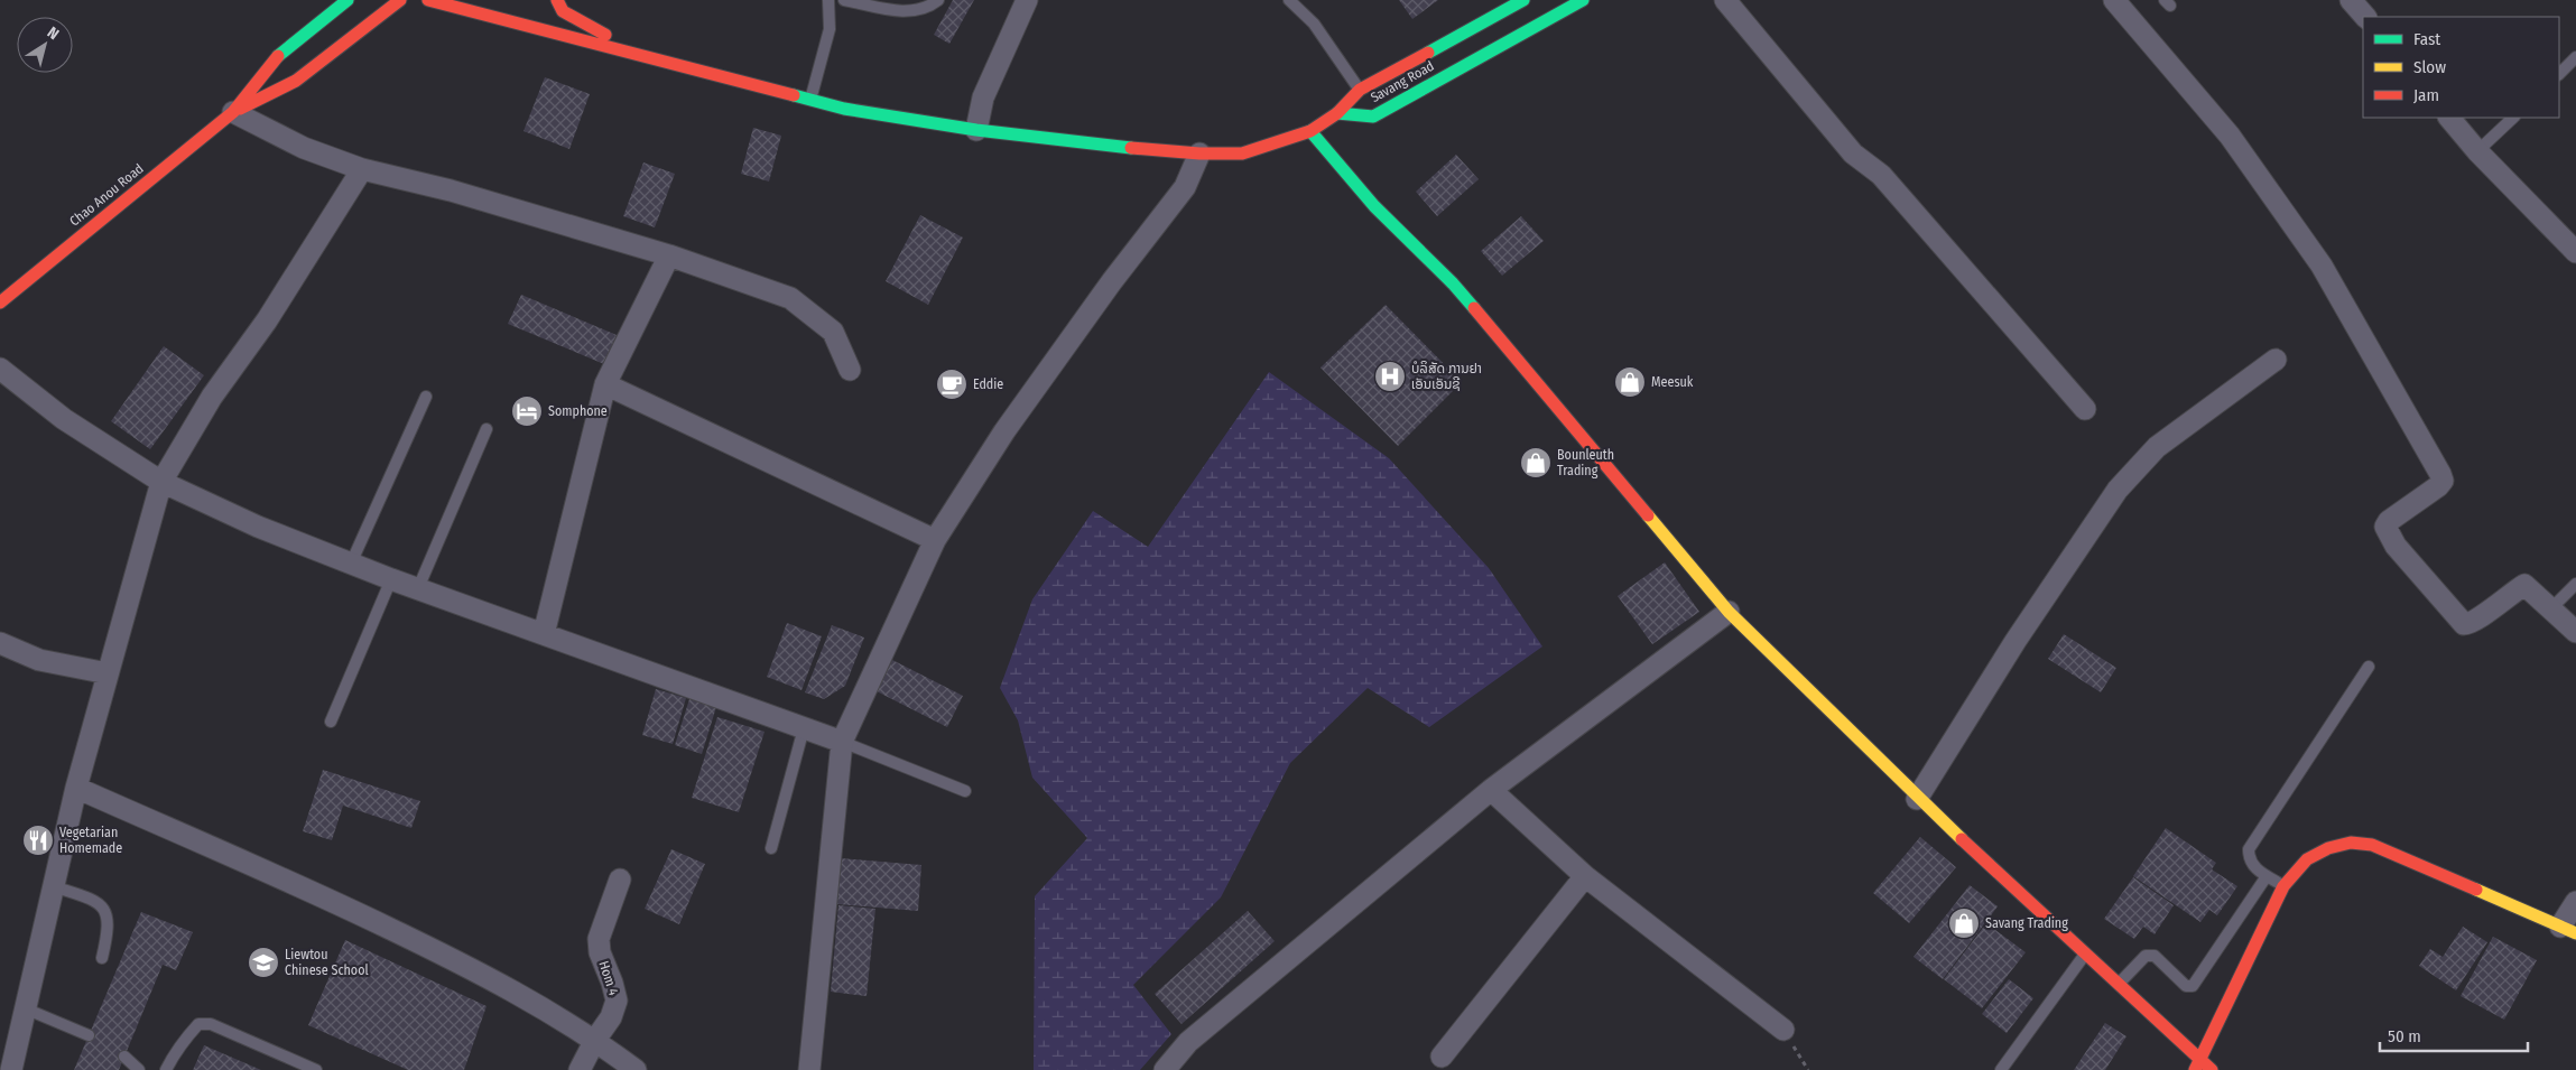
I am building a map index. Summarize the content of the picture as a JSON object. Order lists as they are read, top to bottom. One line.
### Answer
{"streets":{"main road":["Savang Road","Chao Anou Road"],"street":["Hom 4"]},"places":{"hospital":["ບໍລິສັດ ການຢາ ເອັນເອັນຊີ"],"shop":["Meesuk","Bounleuth Trading","Savang Trading"],"cafe":["Eddie"],"hotel":["Somphone"],"restaurant":["Vegetarian Homemade"],"school or university":["Liewtou Chinese School"]},"legend":["Fast","Slow","Jam"],"scale_bar":"50 m","north":"top right"}
